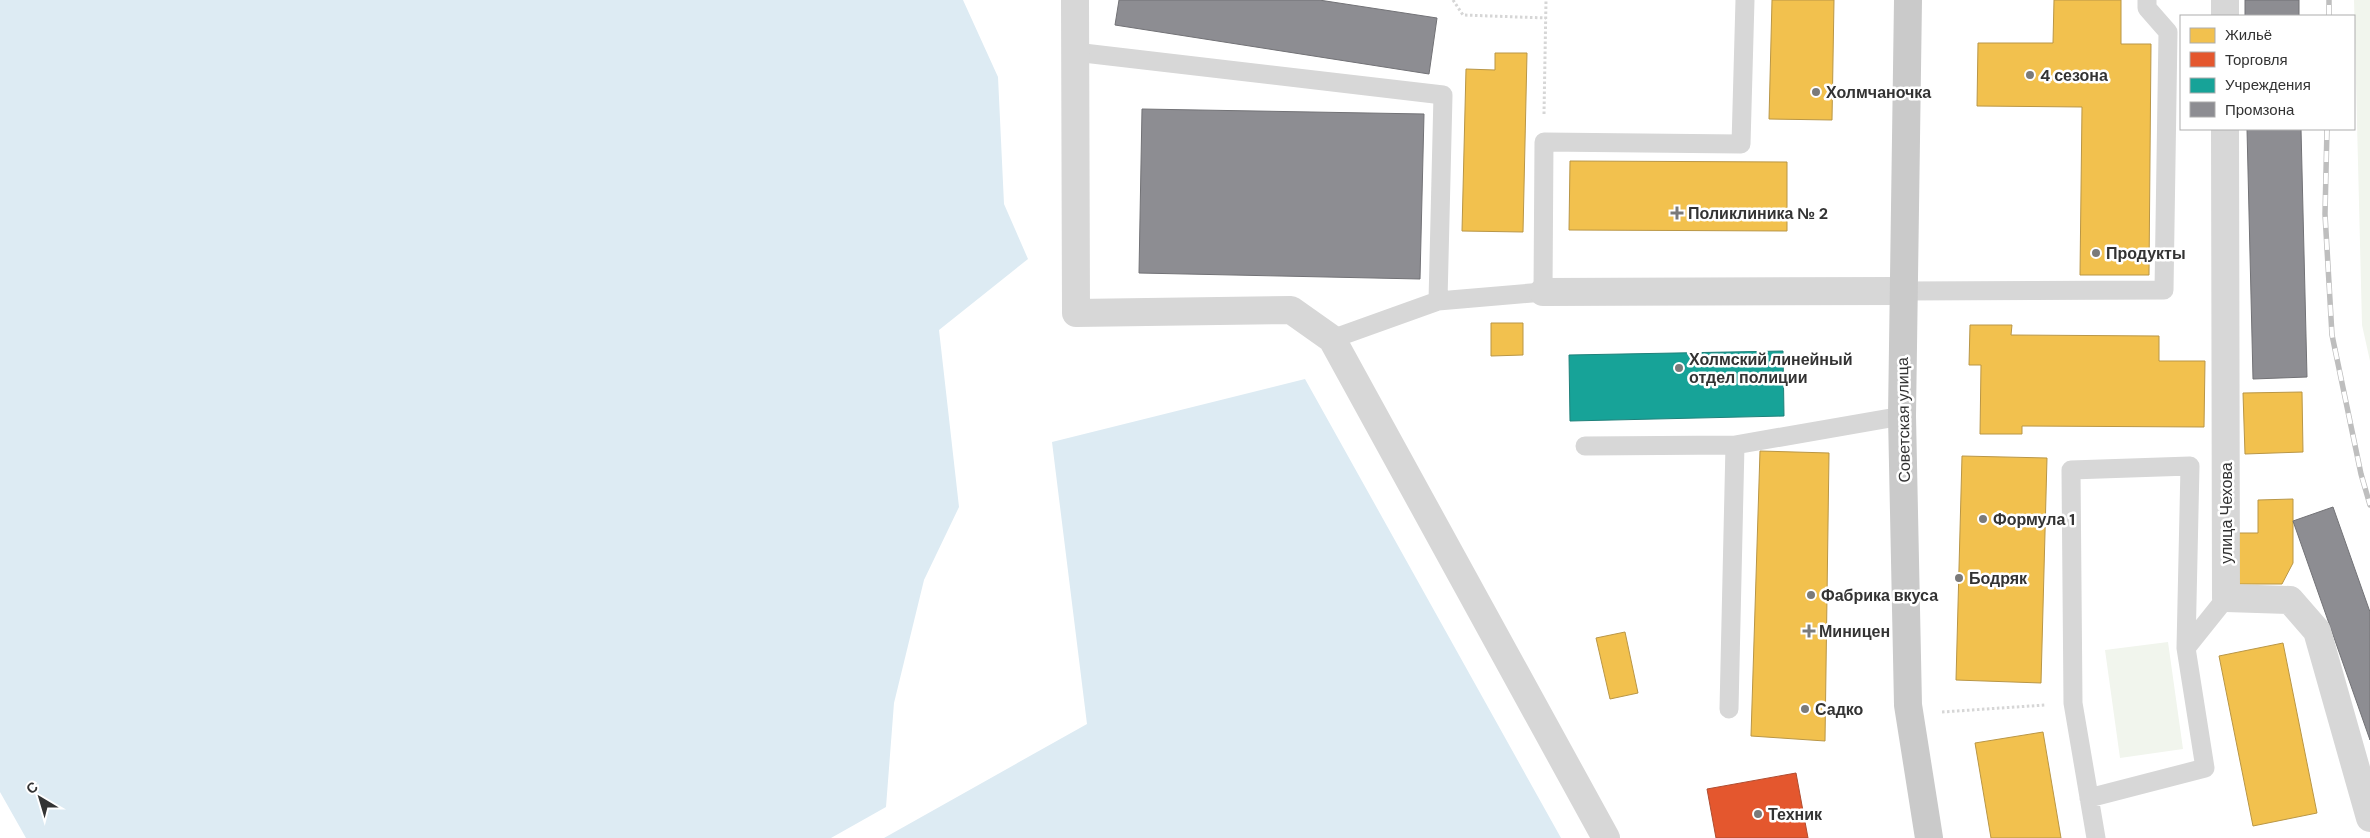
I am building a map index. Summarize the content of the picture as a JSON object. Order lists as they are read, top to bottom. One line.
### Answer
{"streets":{"main road":["Советская улица"],"street":["улица Чехова"]},"places":{"other":["4 сезона","Холмчаночка","Продукты","Холмский линейный отдел полиции","Формула 1","Бодряк","Фабрика вкуса","Садко","Техник"],"health":["Поликлиника № 2","Миницен"]},"legend":["Жильё","Торговля","Учреждения","Промзона"],"north":"top left"}
